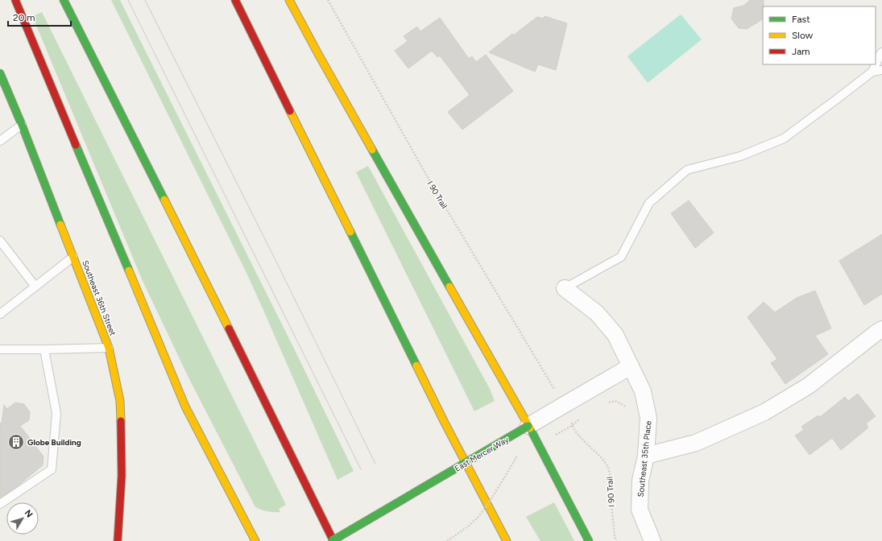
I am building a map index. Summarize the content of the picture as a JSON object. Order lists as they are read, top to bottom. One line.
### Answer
{"streets":{"main road":["Southeast 36th Street","East Mercer Way"],"street":["Southeast 35th Place"],"path":["I 90 Trail"]},"crossings":[["East Mercer Way","Southeast 35th Place"]],"places":{"building":["Globe Building"]},"legend":["Fast","Slow","Jam"],"scale_bar":"20 m","north":"top right"}
